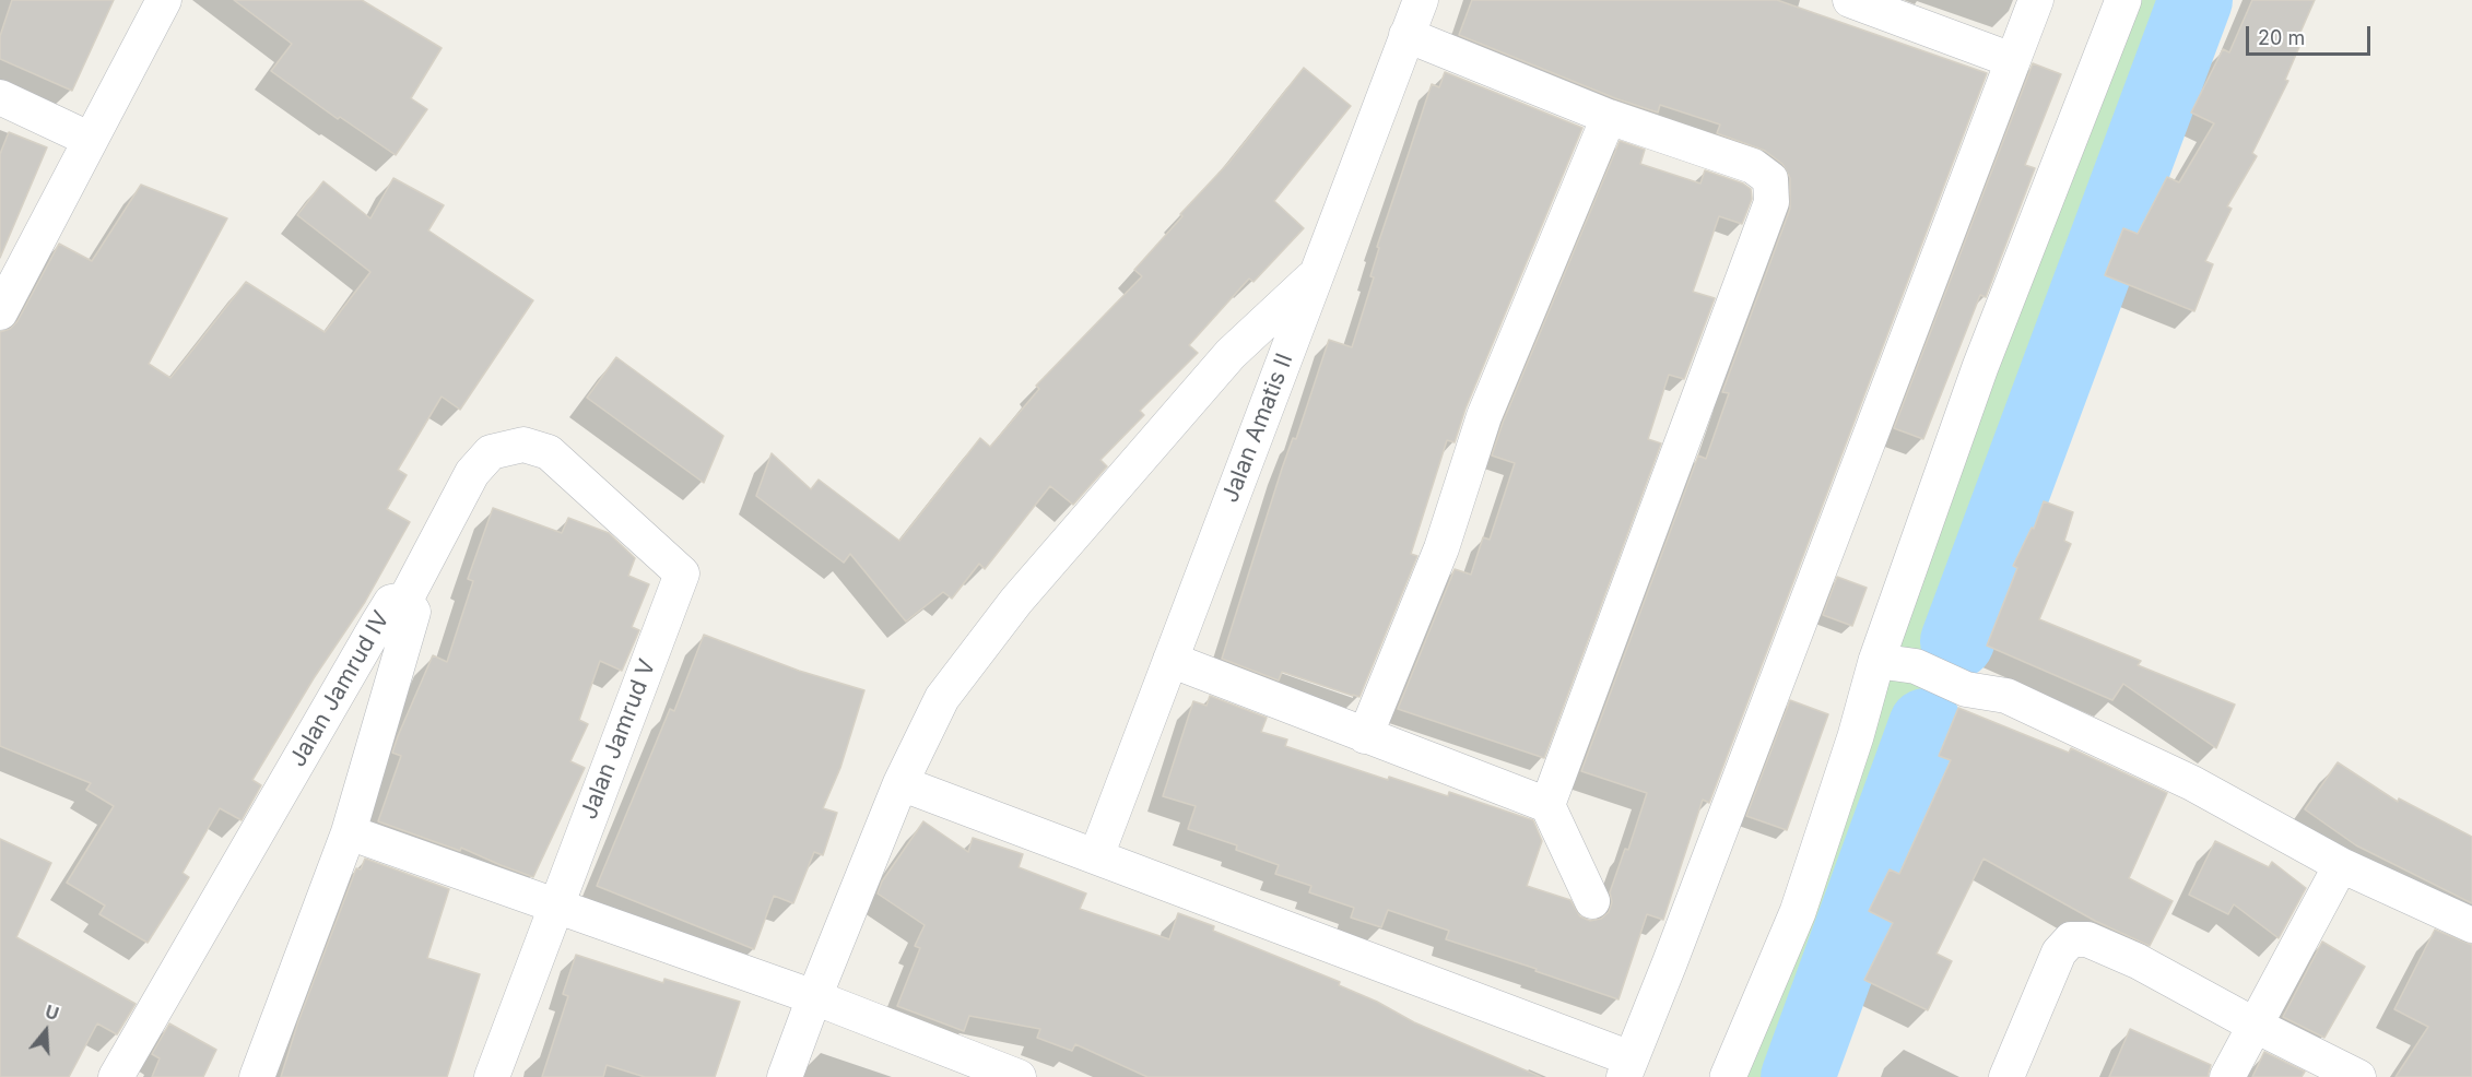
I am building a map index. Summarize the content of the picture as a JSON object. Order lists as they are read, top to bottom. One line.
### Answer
{"streets":{"street":["Jalan Amatis II","Jalan Jamrud IV","Jalan Jamrud V"]},"crossings":[["Jalan Jamrud IV","Jalan Jamrud V"]],"scale_bar":"20 m","north":"top"}
